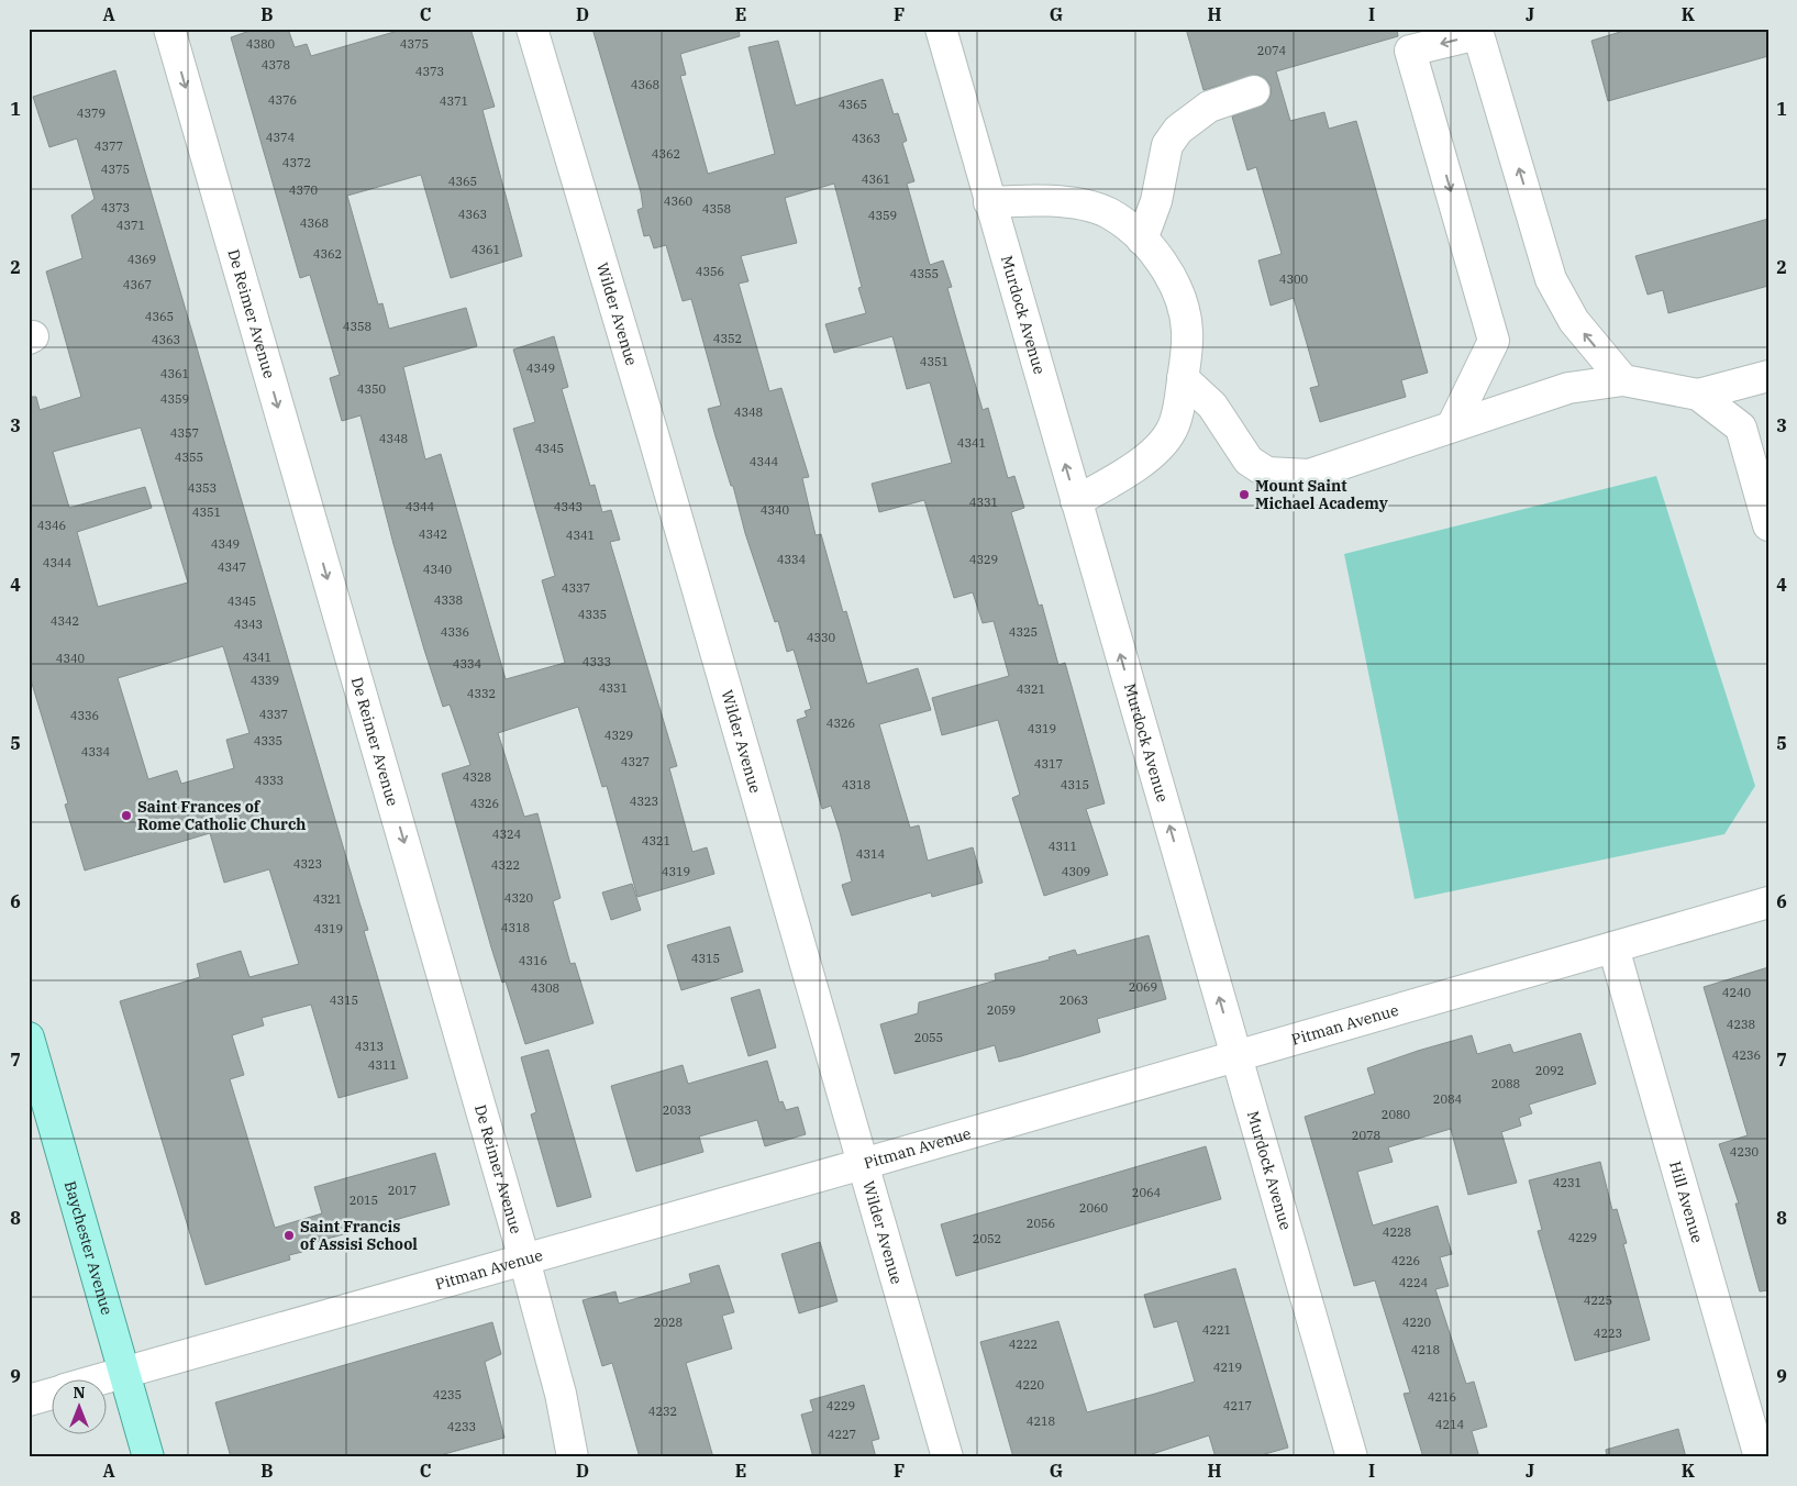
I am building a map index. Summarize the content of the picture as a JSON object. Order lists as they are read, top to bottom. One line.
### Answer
{"streets":{"main road":["Baychester Avenue"],"street":["De Reimer Avenue","Wilder Avenue","Murdock Avenue","Pitman Avenue","Hill Avenue"]},"crossings":[["De Reimer Avenue","Pitman Avenue"],["Wilder Avenue","Pitman Avenue"],["Murdock Avenue","Pitman Avenue"],["Pitman Avenue","Hill Avenue"],["Pitman Avenue","Baychester Avenue"]],"one_way":["De Reimer Avenue","Murdock Avenue"],"places":["Mount Saint Michael Academy","Saint Frances of Rome Catholic Church","Saint Francis of Assisi School"],"house_numbers":["4380","4375","2074","4378","4373","4368","4376","4371","4365","4379","4374","4363","4377","4362","4372","4375","4361","4365","4370","4360","4373","4358","4363","4359","4368","4371","4361","4362","4369","4356","4355","4300","4367","4365","4358","4352","4363","4351","4349","4361","4350","4359","4348","4357","4348","4341","4345","4355","4344","4353","4331","4344","4343","4340","4351","4346","4342","4341","4349","4334","4329","4344","4347","4340","4337","4338","4345","4335","4342","4343","4336","4325","4330","4341","4340","4333","4334","4339","4331","4321","4332","4337","4336","4326","4319","4329","4335","4334","4327","4317","4328","4333","4318","4315","4323","4326","4324","4321","4311","4314","4323","4322","4319","4309","4320","4321","4318","4319","4315","4316","2069","4308","4240","4315","2063","2059","4238","2055","4313","4236","4311","2092","2088","2084","2033","2080","2078","4230","4231","2017","2064","2015","2060","2056","4228","4229","2052","4226","4224","4225","2028","4220","4221","4223","4222","4218","4219","4220","4235","4216","4229","4217","4232","4218","4214","4233","4227"],"north":"top","grid":{"columns":["A","B","C","D","E","F","G","H","I","J","K"],"rows":["1","2","3","4","5","6","7","8","9"]}}
